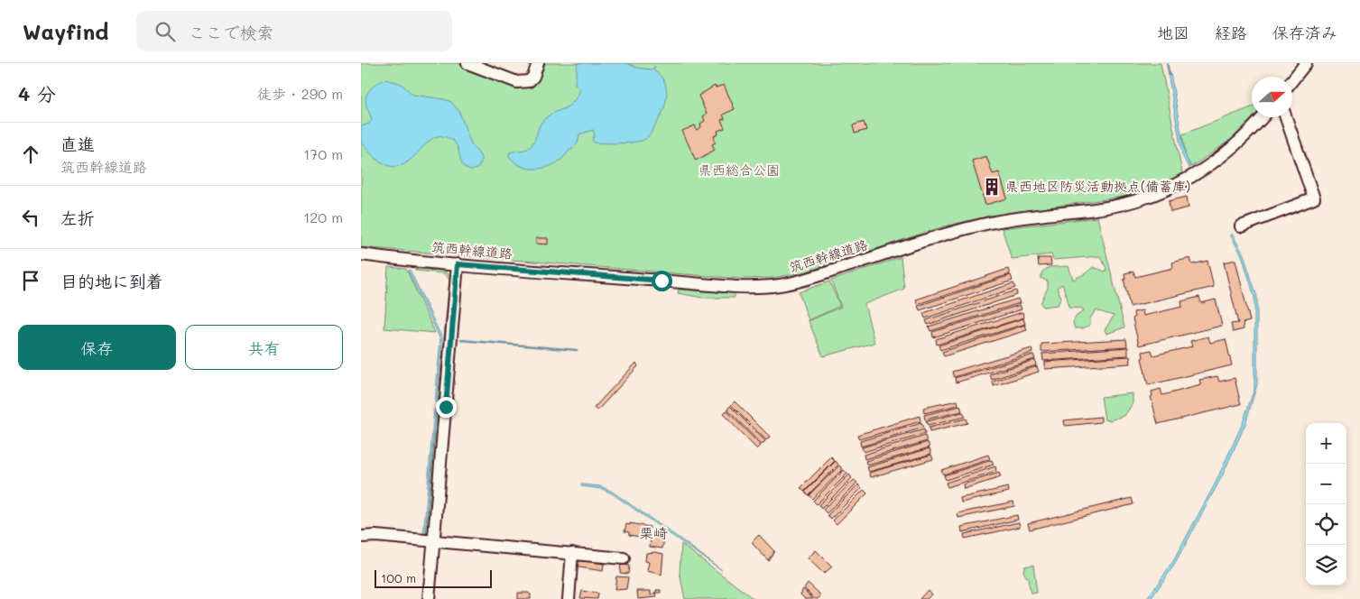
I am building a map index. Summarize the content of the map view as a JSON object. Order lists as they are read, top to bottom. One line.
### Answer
{"streets":{"street":["筑西幹線道路"]},"districts":["栗崎"],"parks":["県西総合公園"],"places":{"building":["県西地区防災活動拠点(備蓄庫)"]},"scale_bar":"100 m","north":"right","page":{"header":"Wayfind","search":"ここで検索","nav":["地図","経路","保存済み"],"heading":["4 分","徒歩 · 290 m"],"list":[["直進","筑西幹線道路","170 m"],["左折","120 m"],"目的地に到着"],"buttons":["保存","共有"],"map_buttons":["+","−"],"scale":"100 m"}}
